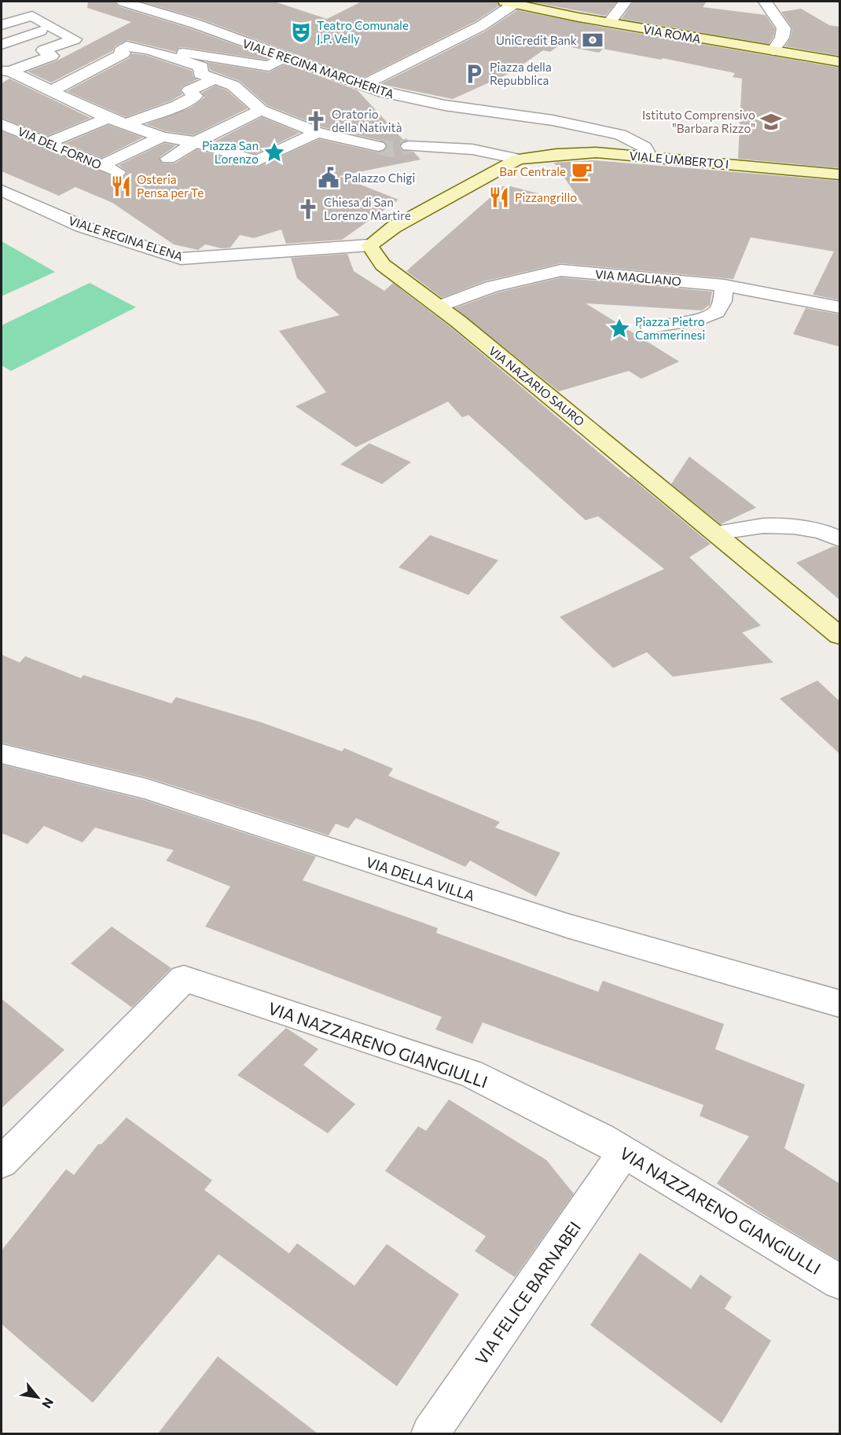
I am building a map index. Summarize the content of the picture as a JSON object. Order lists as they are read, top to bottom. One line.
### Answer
{"streets":{"street":["VIA ROMA","VIALE REGINA MARGHERITA","VIA DEL FORNO","VIALE UMBERTO I","VIALE REGINA ELENA","VIA MAGLIANO","VIA NAZARIO SAURO","VIA DELLA VILLA","VIA NAZZARENO GIANGIULLI","VIA FELICE BARNABEI"]},"crossings":[["VIALE REGINA MARGHERITA","VIALE UMBERTO I"],["VIALE REGINA ELENA","VIA NAZARIO SAURO"],["VIA MAGLIANO","VIA NAZARIO SAURO"],["VIA NAZZARENO GIANGIULLI","VIA FELICE BARNABEI"]],"places":{"theatre":["Teatro Comunale J.P. Velly"],"bank":["UniCredit Bank"],"parking":["Piazza della Repubblica"],"church":["Oratorio della Natività","Chiesa di San Lorenzo Martire"],"school or university":["Istituto Comprensivo \"Barbara Rizzo\""],"place":["Piazza San Lorenzo","Piazza Pietro Cammerinesi"],"cafe":["Bar Centrale"],"public building":["Palazzo Chigi"],"restaurant":["Osteria Pensa per Te","Pizzangrillo"]},"north":"bottom right"}
